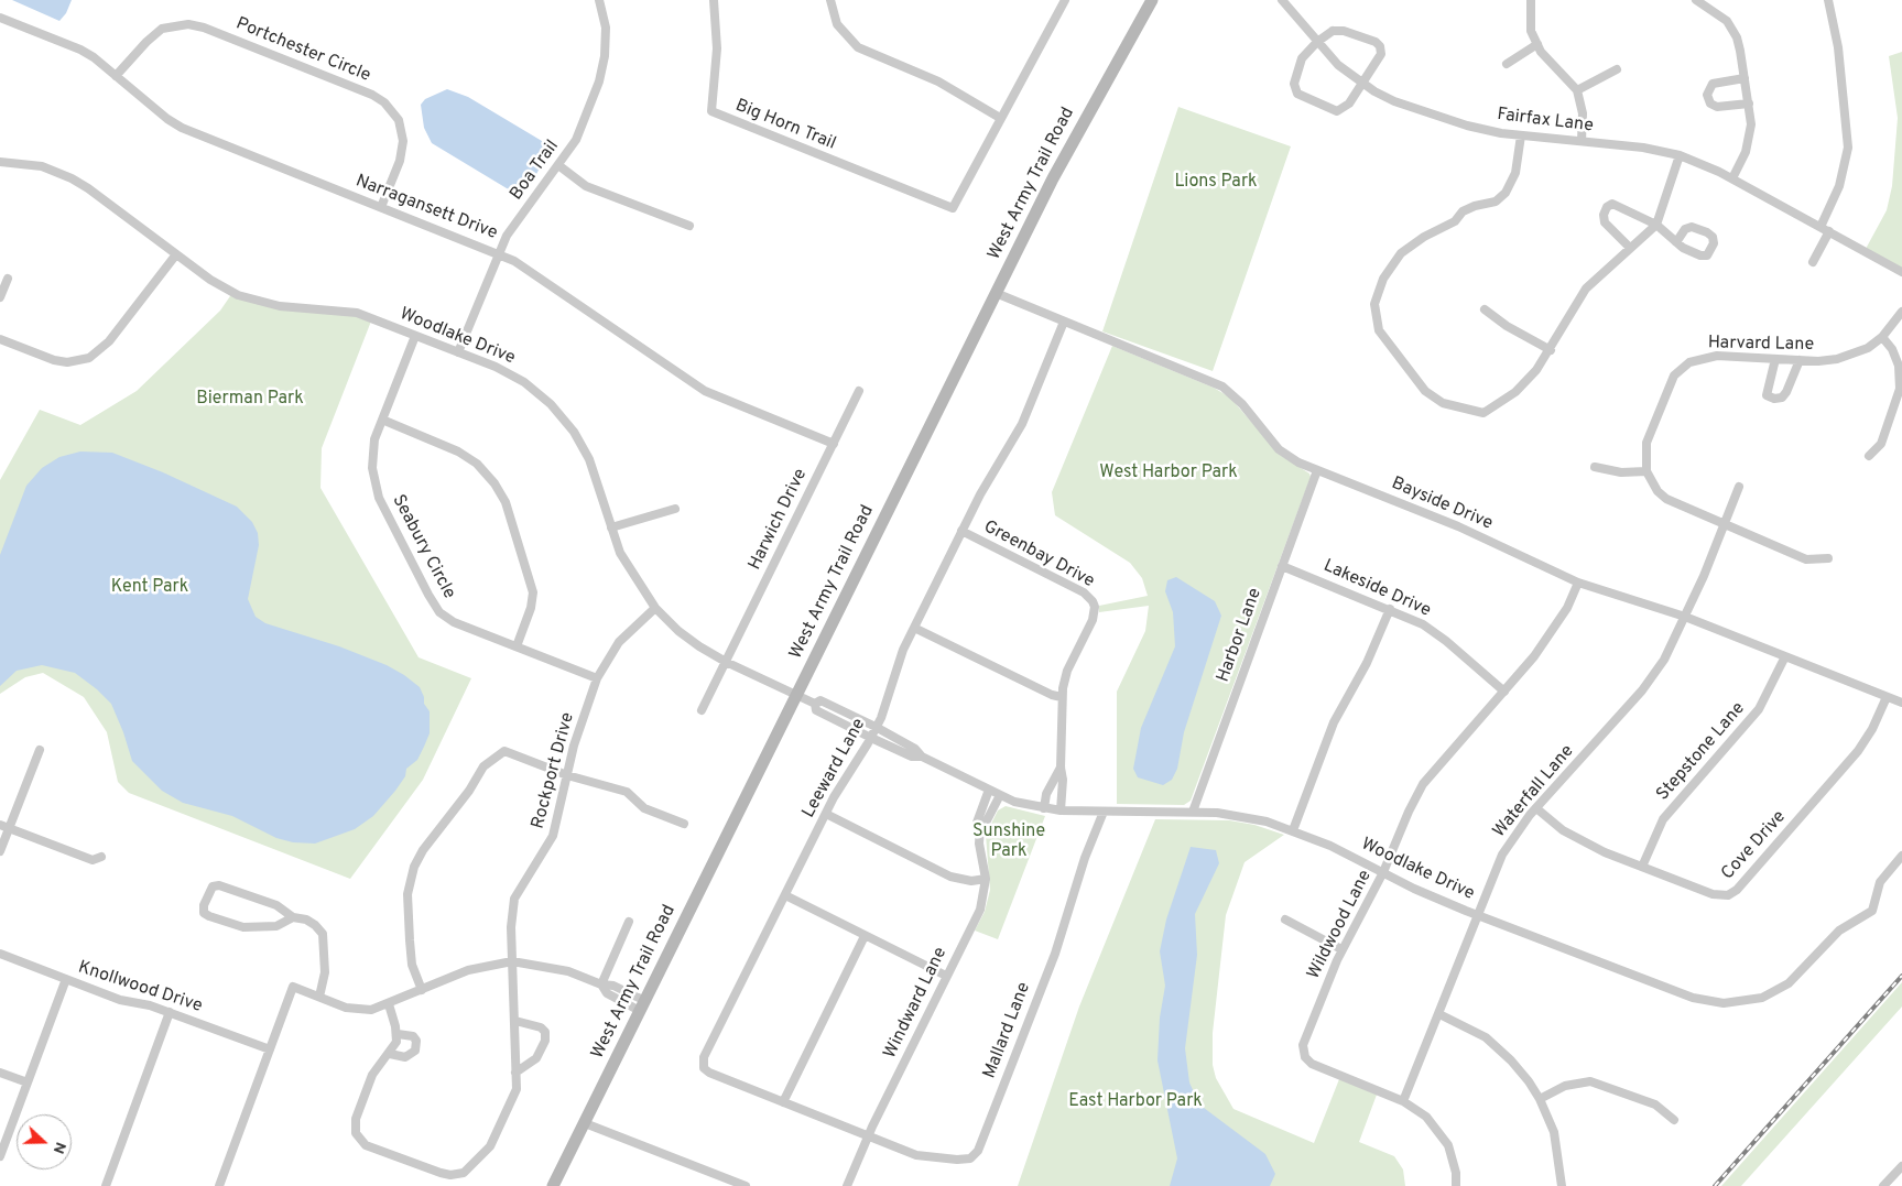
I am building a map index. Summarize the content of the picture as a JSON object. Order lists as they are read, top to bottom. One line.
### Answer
{"streets":{"main road":["West Army Trail Road"],"street":["Portchester Circle","Fairfax Lane","Big Horn Trail","Boa Trail","Narragansett Drive","Woodlake Drive","Harvard Lane","Bayside Drive","Harwich Drive","Seabury Circle","Greenbay Drive","Lakeside Drive","Harbor Lane","Stepstone Lane","Leeward Lane","Rockport Drive","Waterfall Lane","Cove Drive","Wildwood Lane","Knollwood Drive","Windward Lane","Mallard Lane"]},"crossings":[["Portchester Circle","Narragansett Drive"],["Boa Trail","Narragansett Drive"],["Boa Trail","Woodlake Drive"],["West Army Trail Road","Woodlake Drive"],["West Army Trail Road","Bayside Drive"],["Narragansett Drive","Harwich Drive"],["Woodlake Drive","Harwich Drive"],["Woodlake Drive","Seabury Circle"],["Woodlake Drive","Greenbay Drive"],["Woodlake Drive","Harbor Lane"],["Woodlake Drive","Leeward Lane"],["Woodlake Drive","Rockport Drive"],["Woodlake Drive","Waterfall Lane"],["Woodlake Drive","Wildwood Lane"],["Woodlake Drive","Windward Lane"],["Woodlake Drive","Mallard Lane"],["Bayside Drive","Harbor Lane"],["Bayside Drive","Stepstone Lane"],["Bayside Drive","Leeward Lane"],["Bayside Drive","Waterfall Lane"],["Bayside Drive","Cove Drive"],["Bayside Drive","Wildwood Lane"],["Seabury Circle","Rockport Drive"],["Greenbay Drive","Leeward Lane"],["Lakeside Drive","Harbor Lane"],["Lakeside Drive","Wildwood Lane"],["Stepstone Lane","Cove Drive"],["Leeward Lane","Windward Lane"],["Leeward Lane","Mallard Lane"],["Waterfall Lane","Cove Drive"],["Waterfall Lane","Wildwood Lane"],["Windward Lane","Mallard Lane"]],"parks":["Lions Park","Bierman Park","West Harbor Park","Kent Park","Sunshine Park","East Harbor Park"],"north":"right"}
